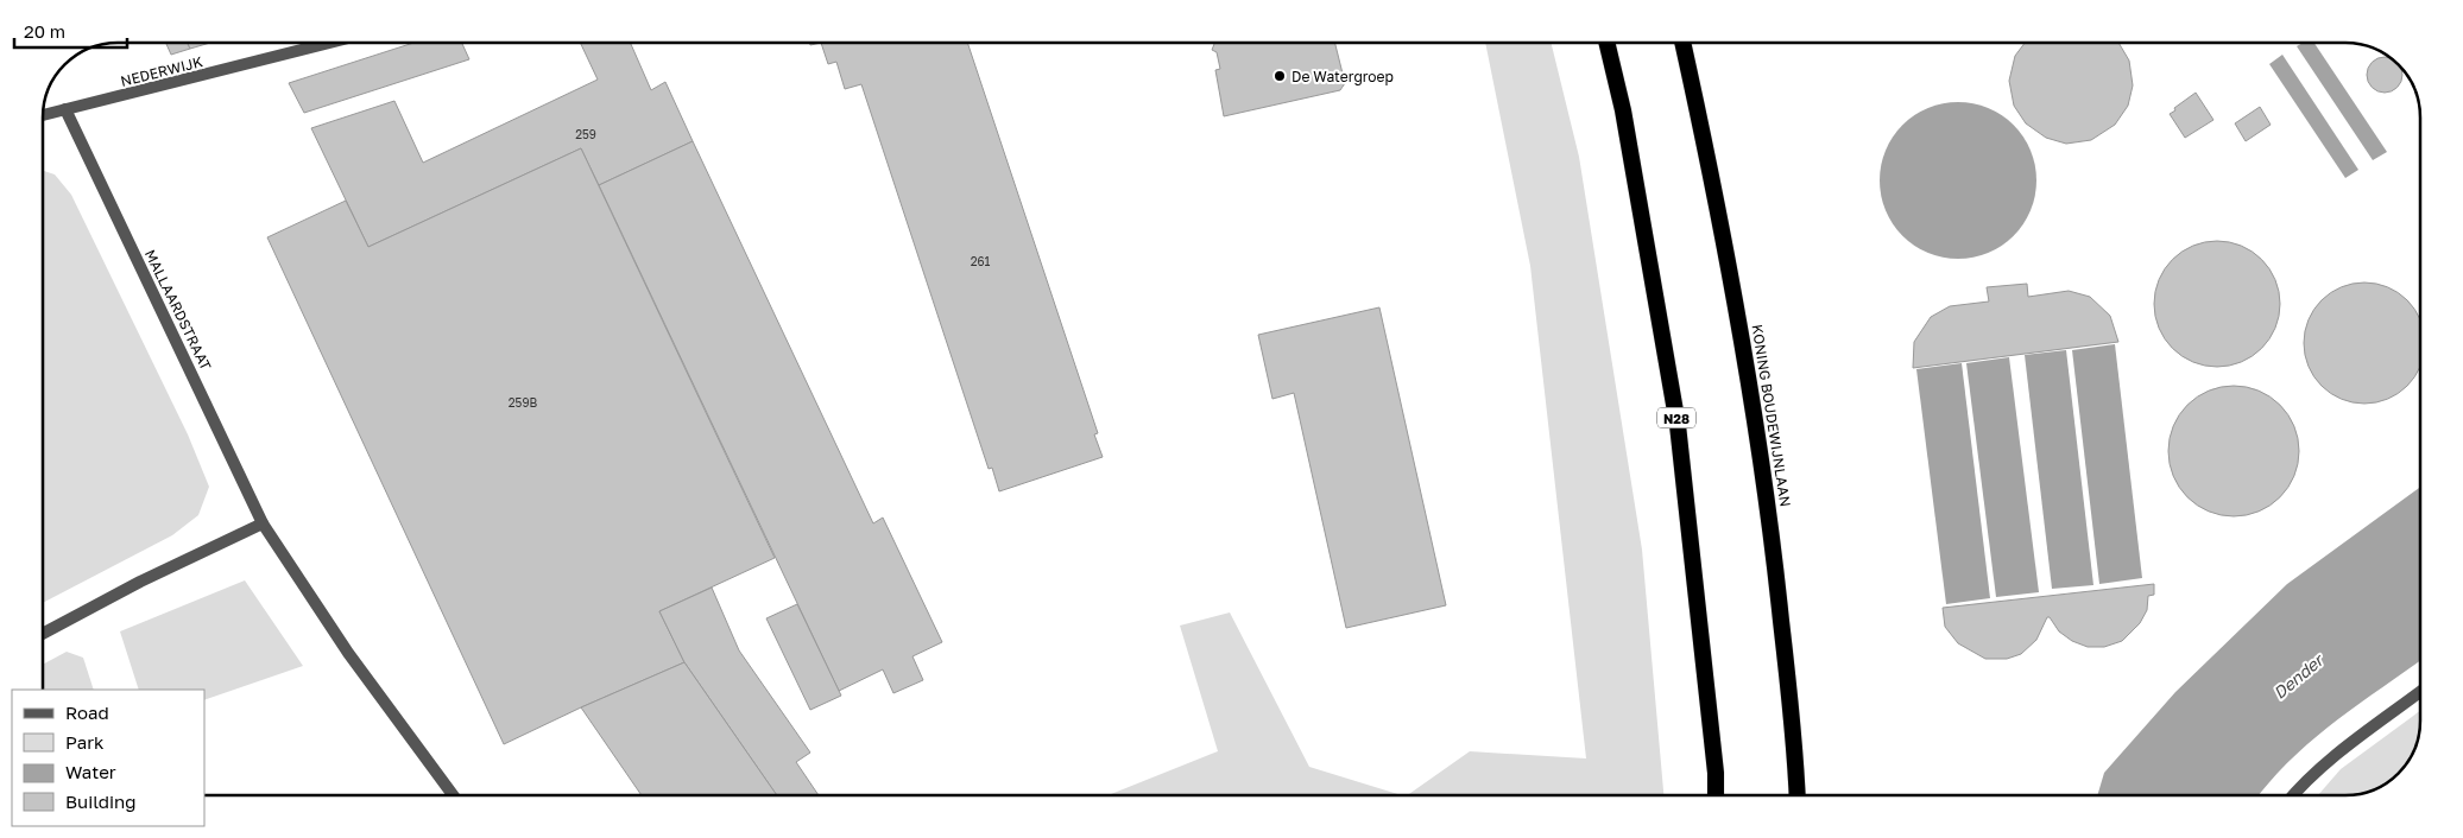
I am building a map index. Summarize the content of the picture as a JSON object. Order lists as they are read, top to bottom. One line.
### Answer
{"streets":{"highway":["KONING BOUDEWIJNLAAN","N28"],"street":["NEDERWIJK","MALLAARDSTRAAT"]},"crossings":[["NEDERWIJK","MALLAARDSTRAAT"]],"water":["Dender"],"places":["De Watergroep"],"house_numbers":["259","261","259B"],"legend":["Road","Park","Water","Building"],"scale_bar":"20 m"}
